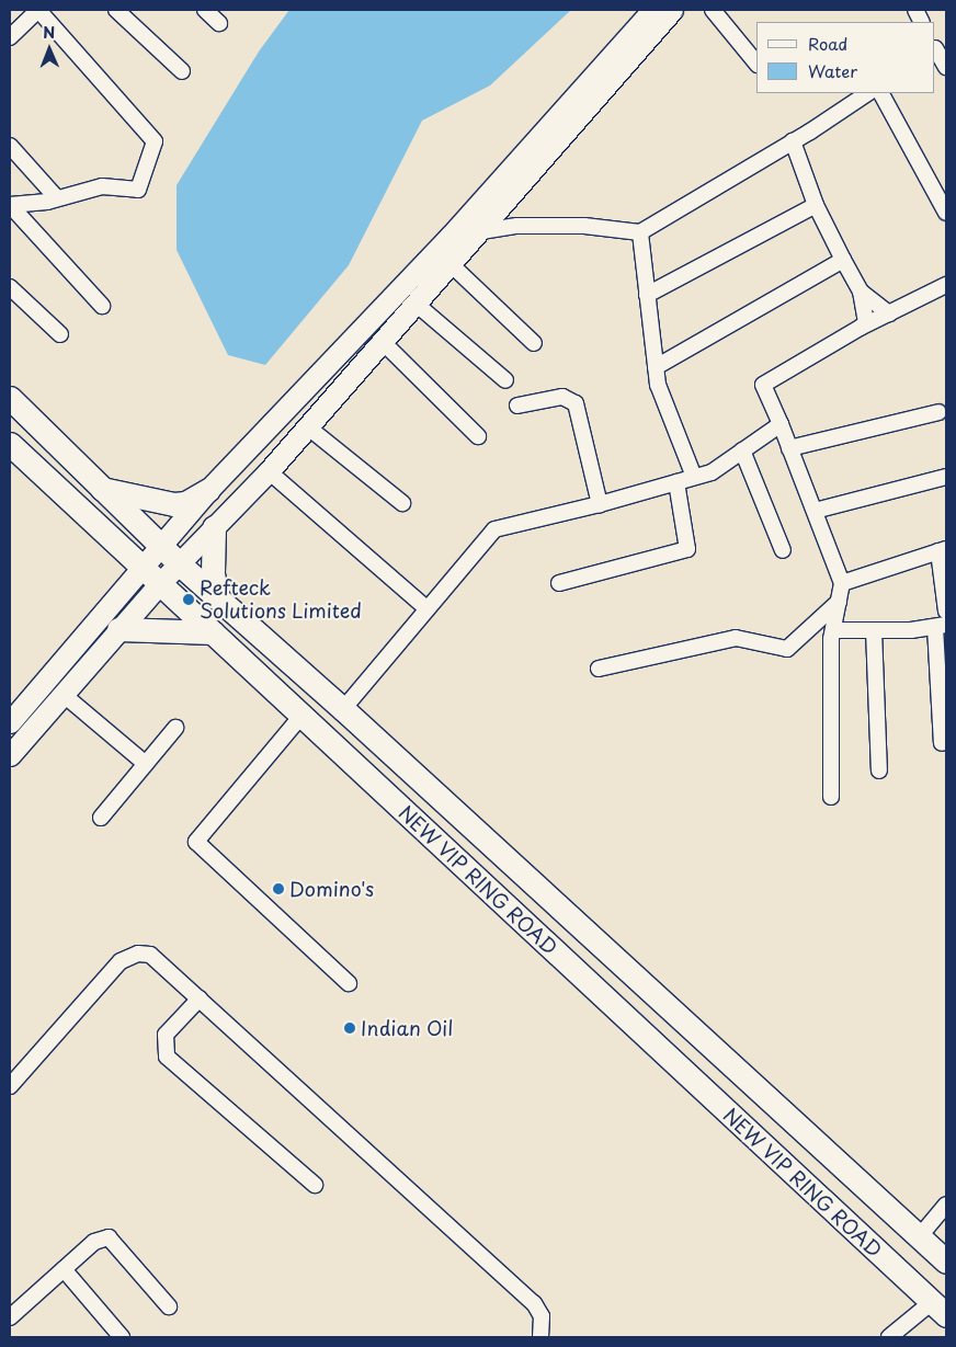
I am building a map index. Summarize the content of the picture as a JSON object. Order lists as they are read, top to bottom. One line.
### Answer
{"streets":{"main road":["NEW VIP RING ROAD"]},"places":["Refteck Solutions Limited","Domino's","Indian Oil"],"legend":["Road","Water"],"north":"top"}
